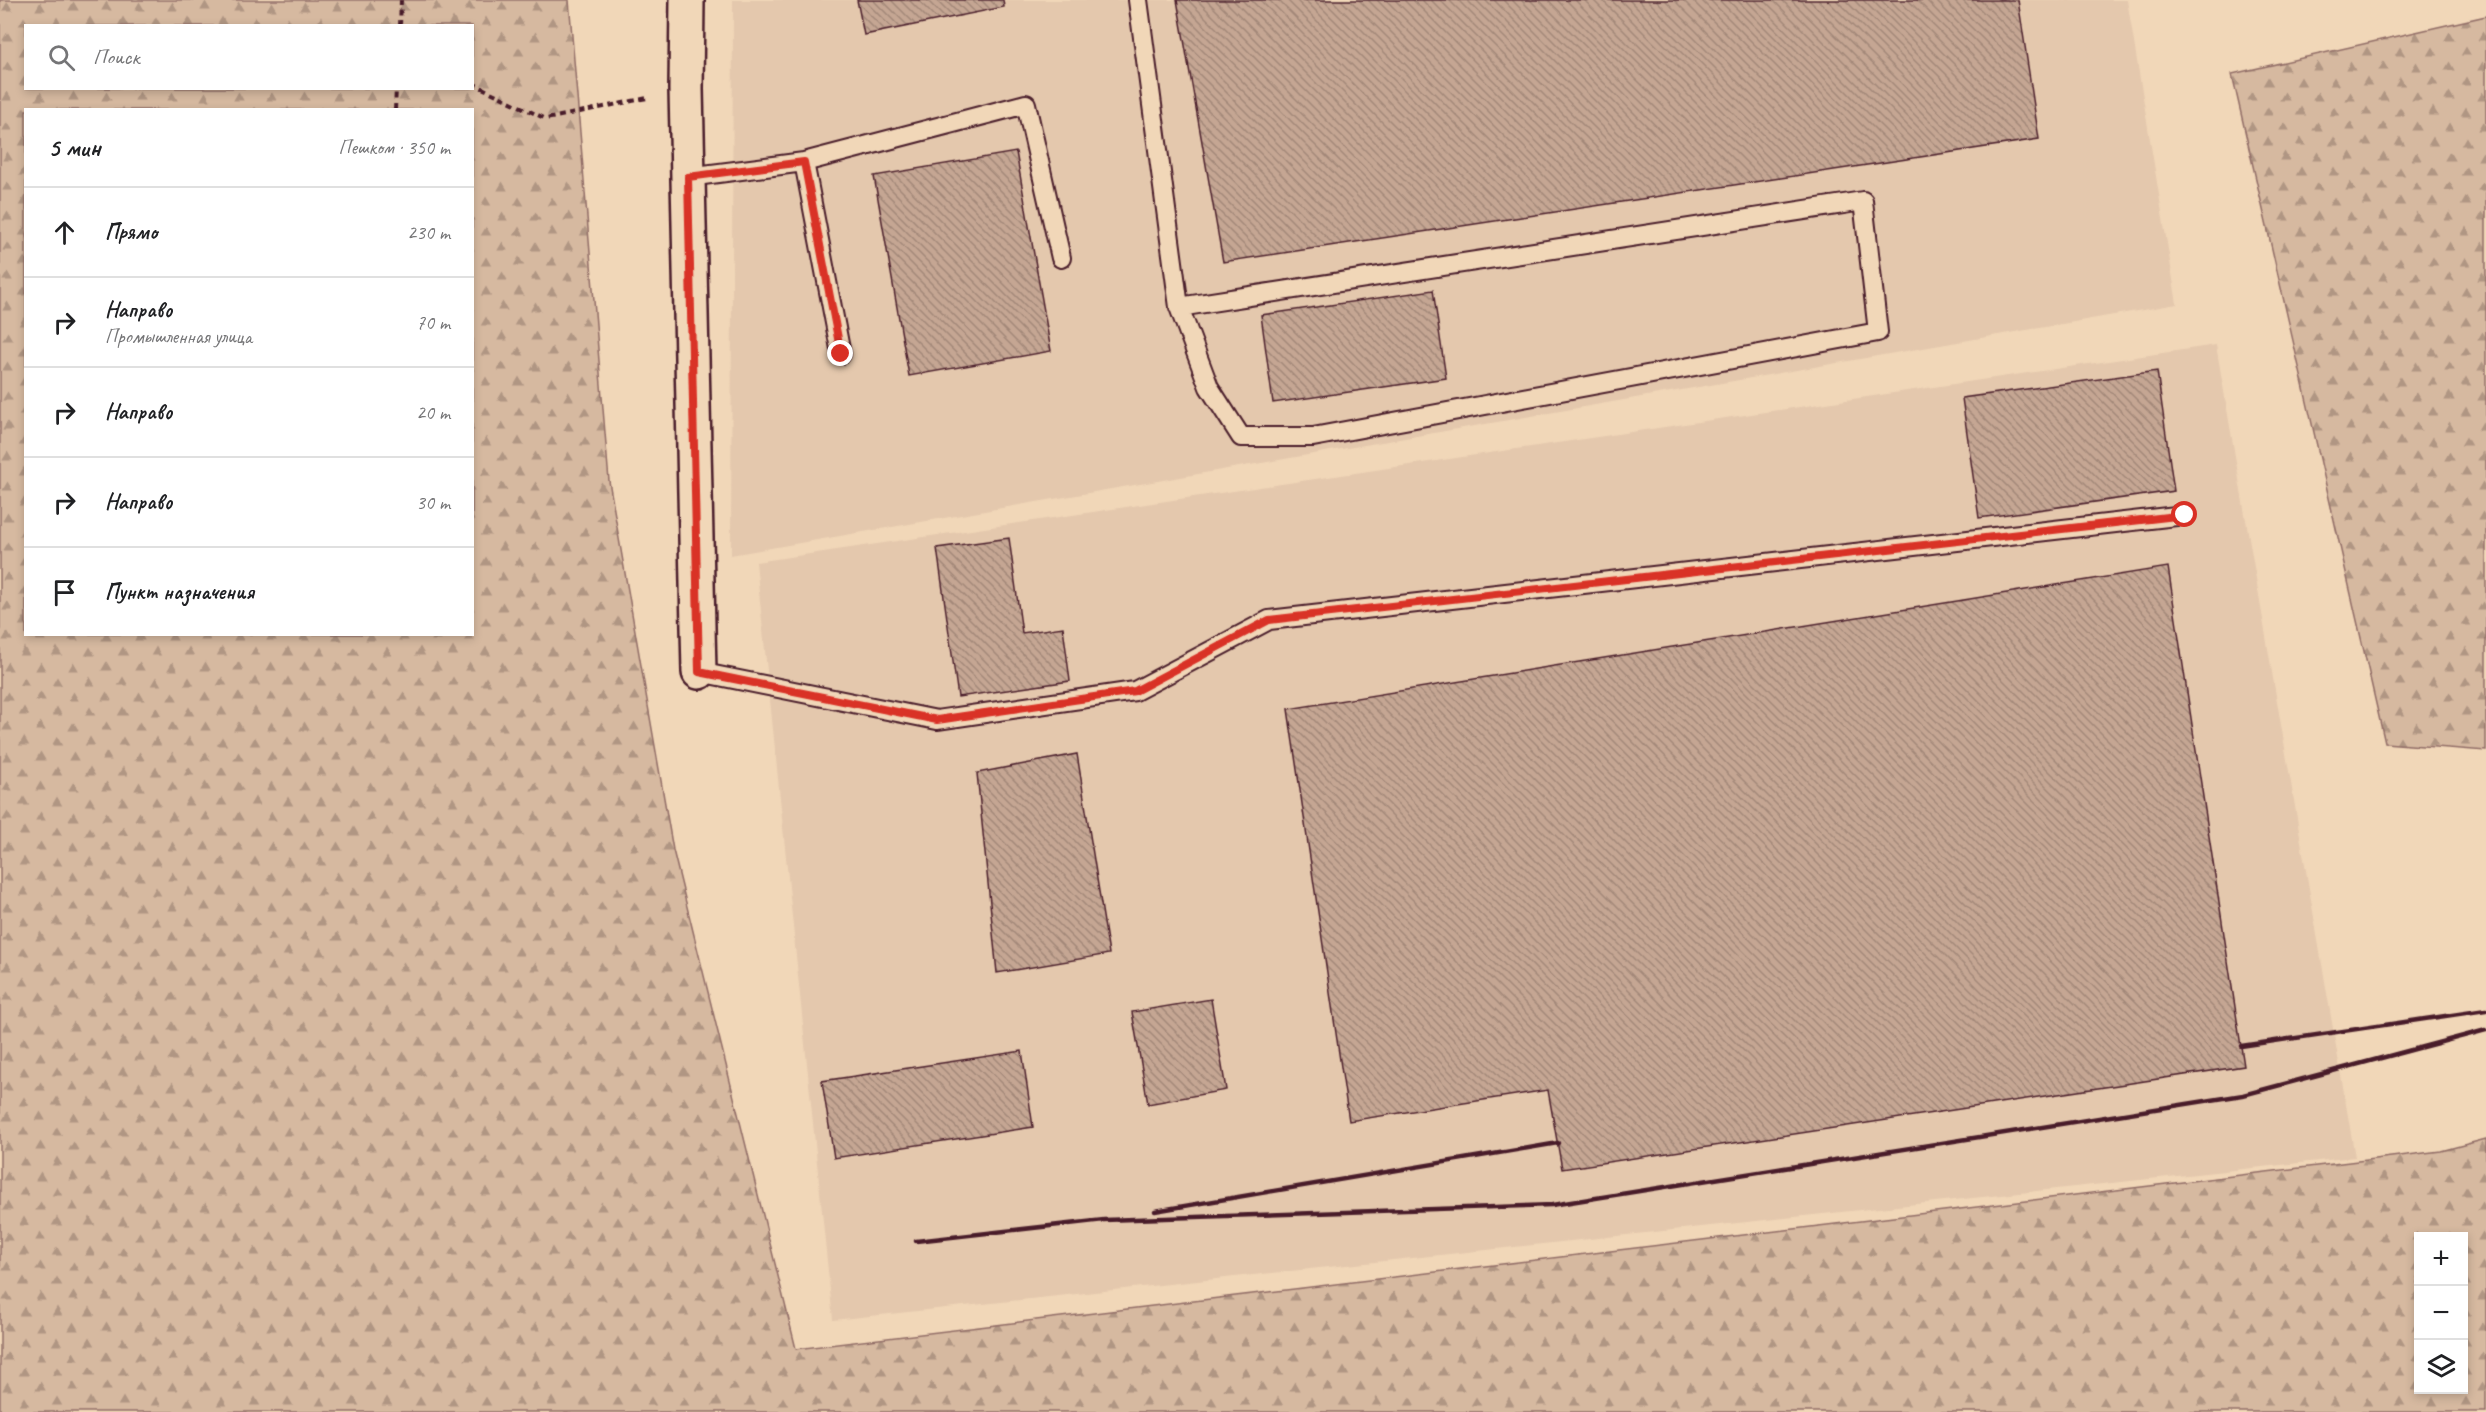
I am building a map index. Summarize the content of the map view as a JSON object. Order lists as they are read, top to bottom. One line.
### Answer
{"page":{"search":"Поиск","heading":["5 мин","Пешком · 350 m"],"list":[["Прямо","230 m"],["Направо","Промышленная улица","70 m"],["Направо","20 m"],["Направо","30 m"],"Пункт назначения"],"map_buttons":["+","−"]}}
